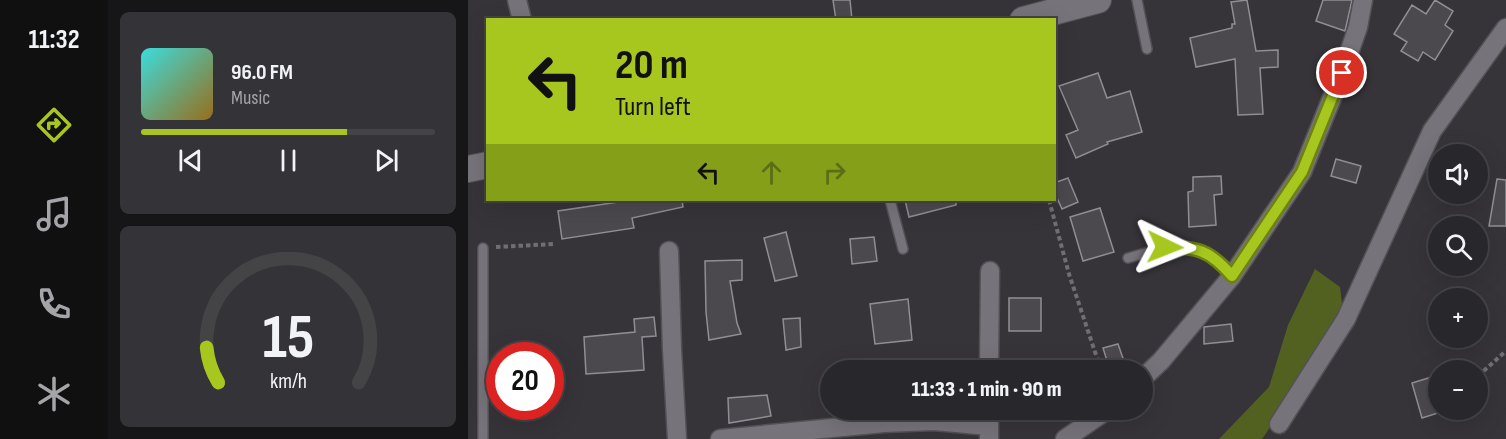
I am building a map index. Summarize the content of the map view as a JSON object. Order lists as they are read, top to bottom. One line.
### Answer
{"page":{"tabs":"11:32","turn":["20 m","Turn left"],"song":["96.0 FM","Music"],"map_buttons":["+","−"],"limit":"20","trip":"11:33 · 1 min · 90 m","gauge":["15","km/h"]}}
